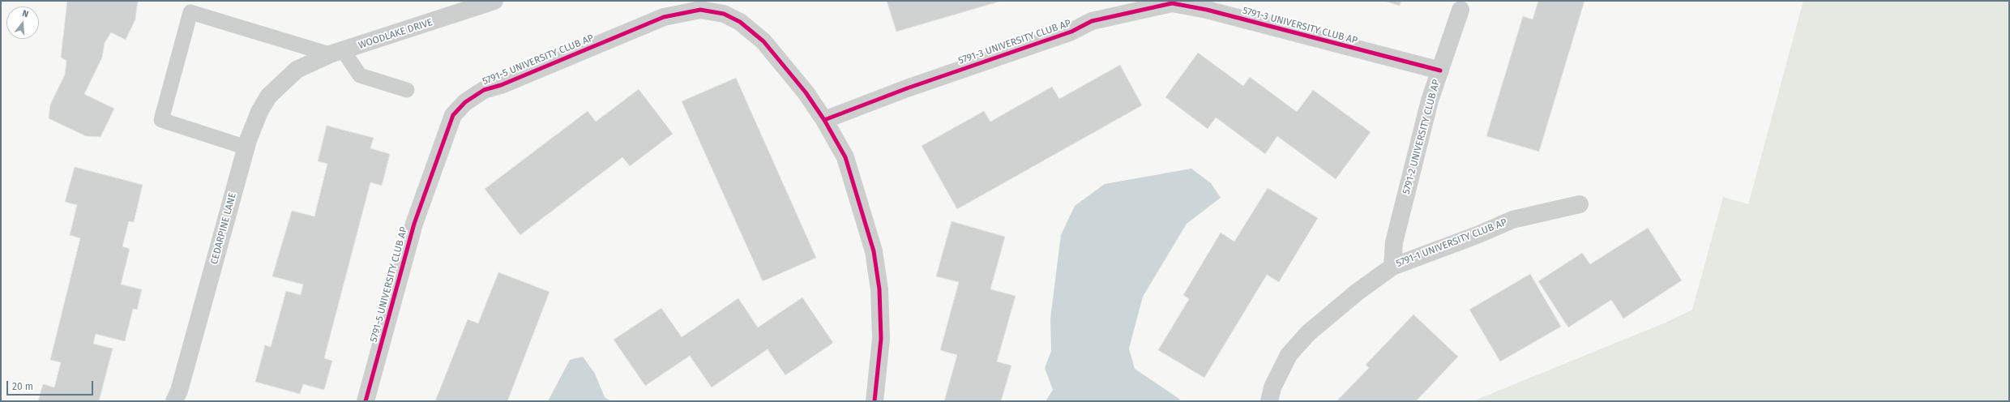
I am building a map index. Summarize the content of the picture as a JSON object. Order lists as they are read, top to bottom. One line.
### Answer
{"streets":{"street":["5791-3 UNIVERSITY CLUB AP","WOODLAKE DRIVE","5791-5 UNIVERSITY CLUB AP","5791-2 UNIVERSITY CLUB AP","CEDARPINE LANE","5791-1 UNIVERSITY CLUB AP"]},"crossings":[["5791-3 UNIVERSITY CLUB AP","5791-5 UNIVERSITY CLUB AP"],["5791-3 UNIVERSITY CLUB AP","5791-2 UNIVERSITY CLUB AP"],["WOODLAKE DRIVE","CEDARPINE LANE"],["5791-2 UNIVERSITY CLUB AP","5791-1 UNIVERSITY CLUB AP"]],"scale_bar":"20 m","north":"top"}
